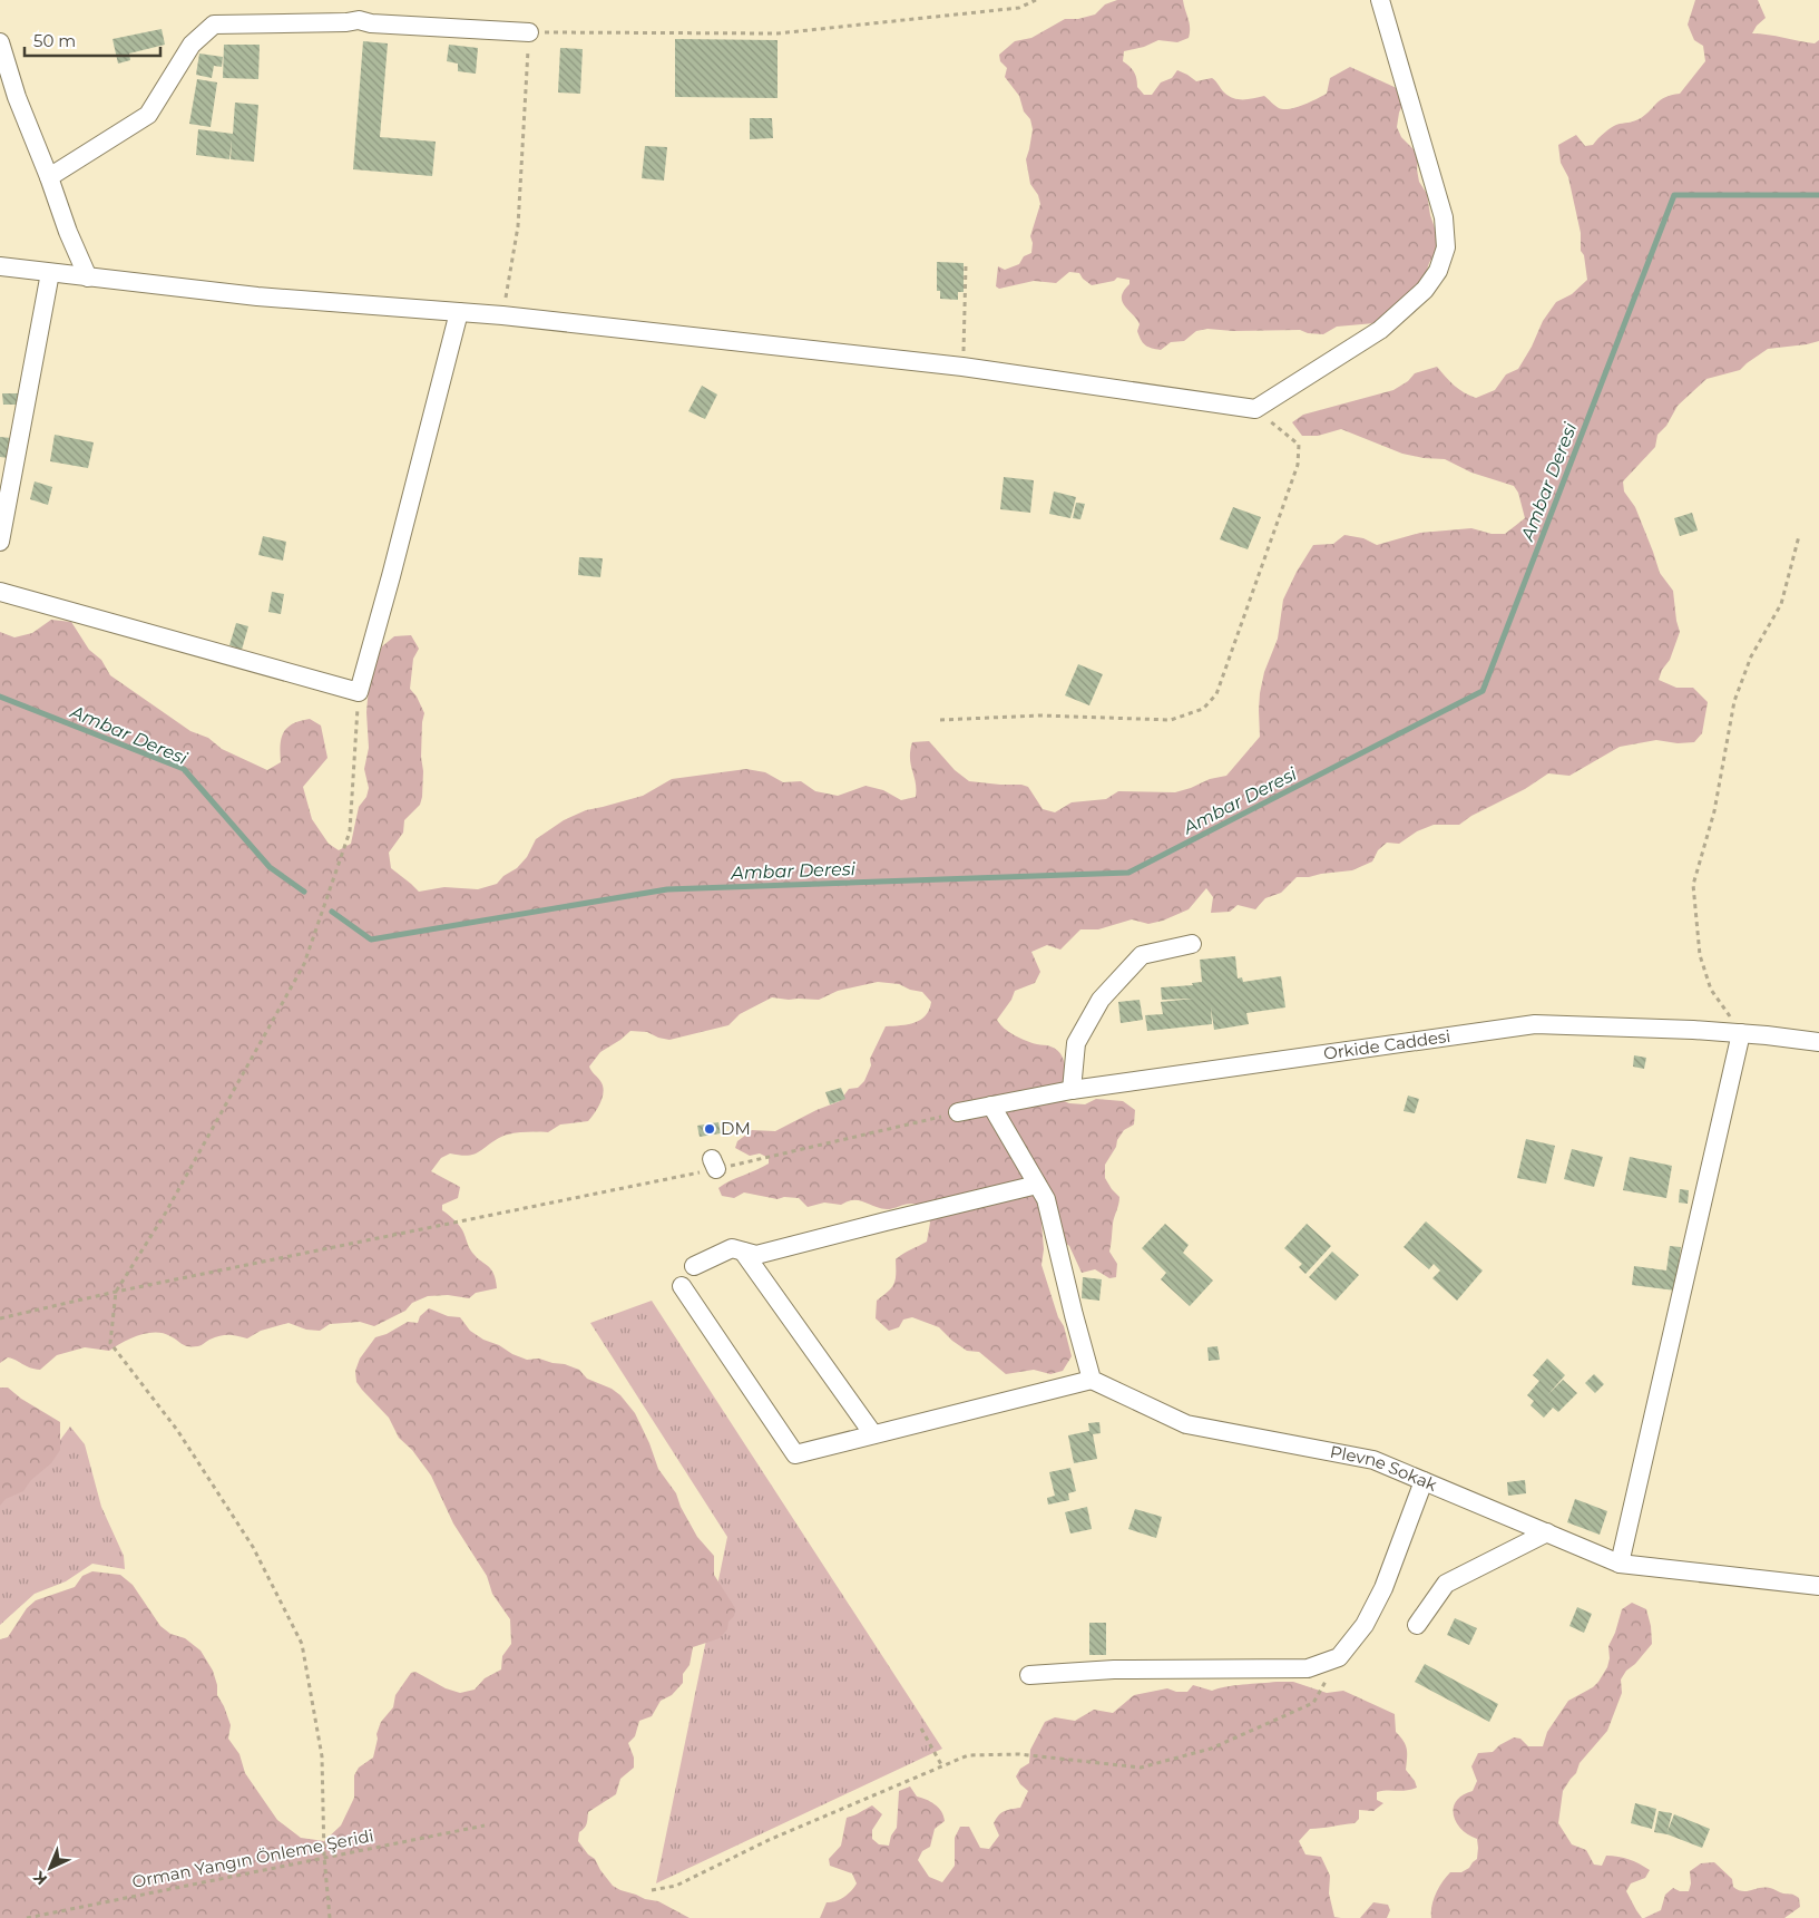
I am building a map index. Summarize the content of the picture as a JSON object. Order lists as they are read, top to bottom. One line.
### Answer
{"streets":{"street":["Orkide Caddesi","Plevne Sokak"],"path":["Orman Yangın Önleme Şeridi"]},"water":["Ambar Deresi"],"places":["DM"],"scale_bar":"50 m","north":"bottom left"}
